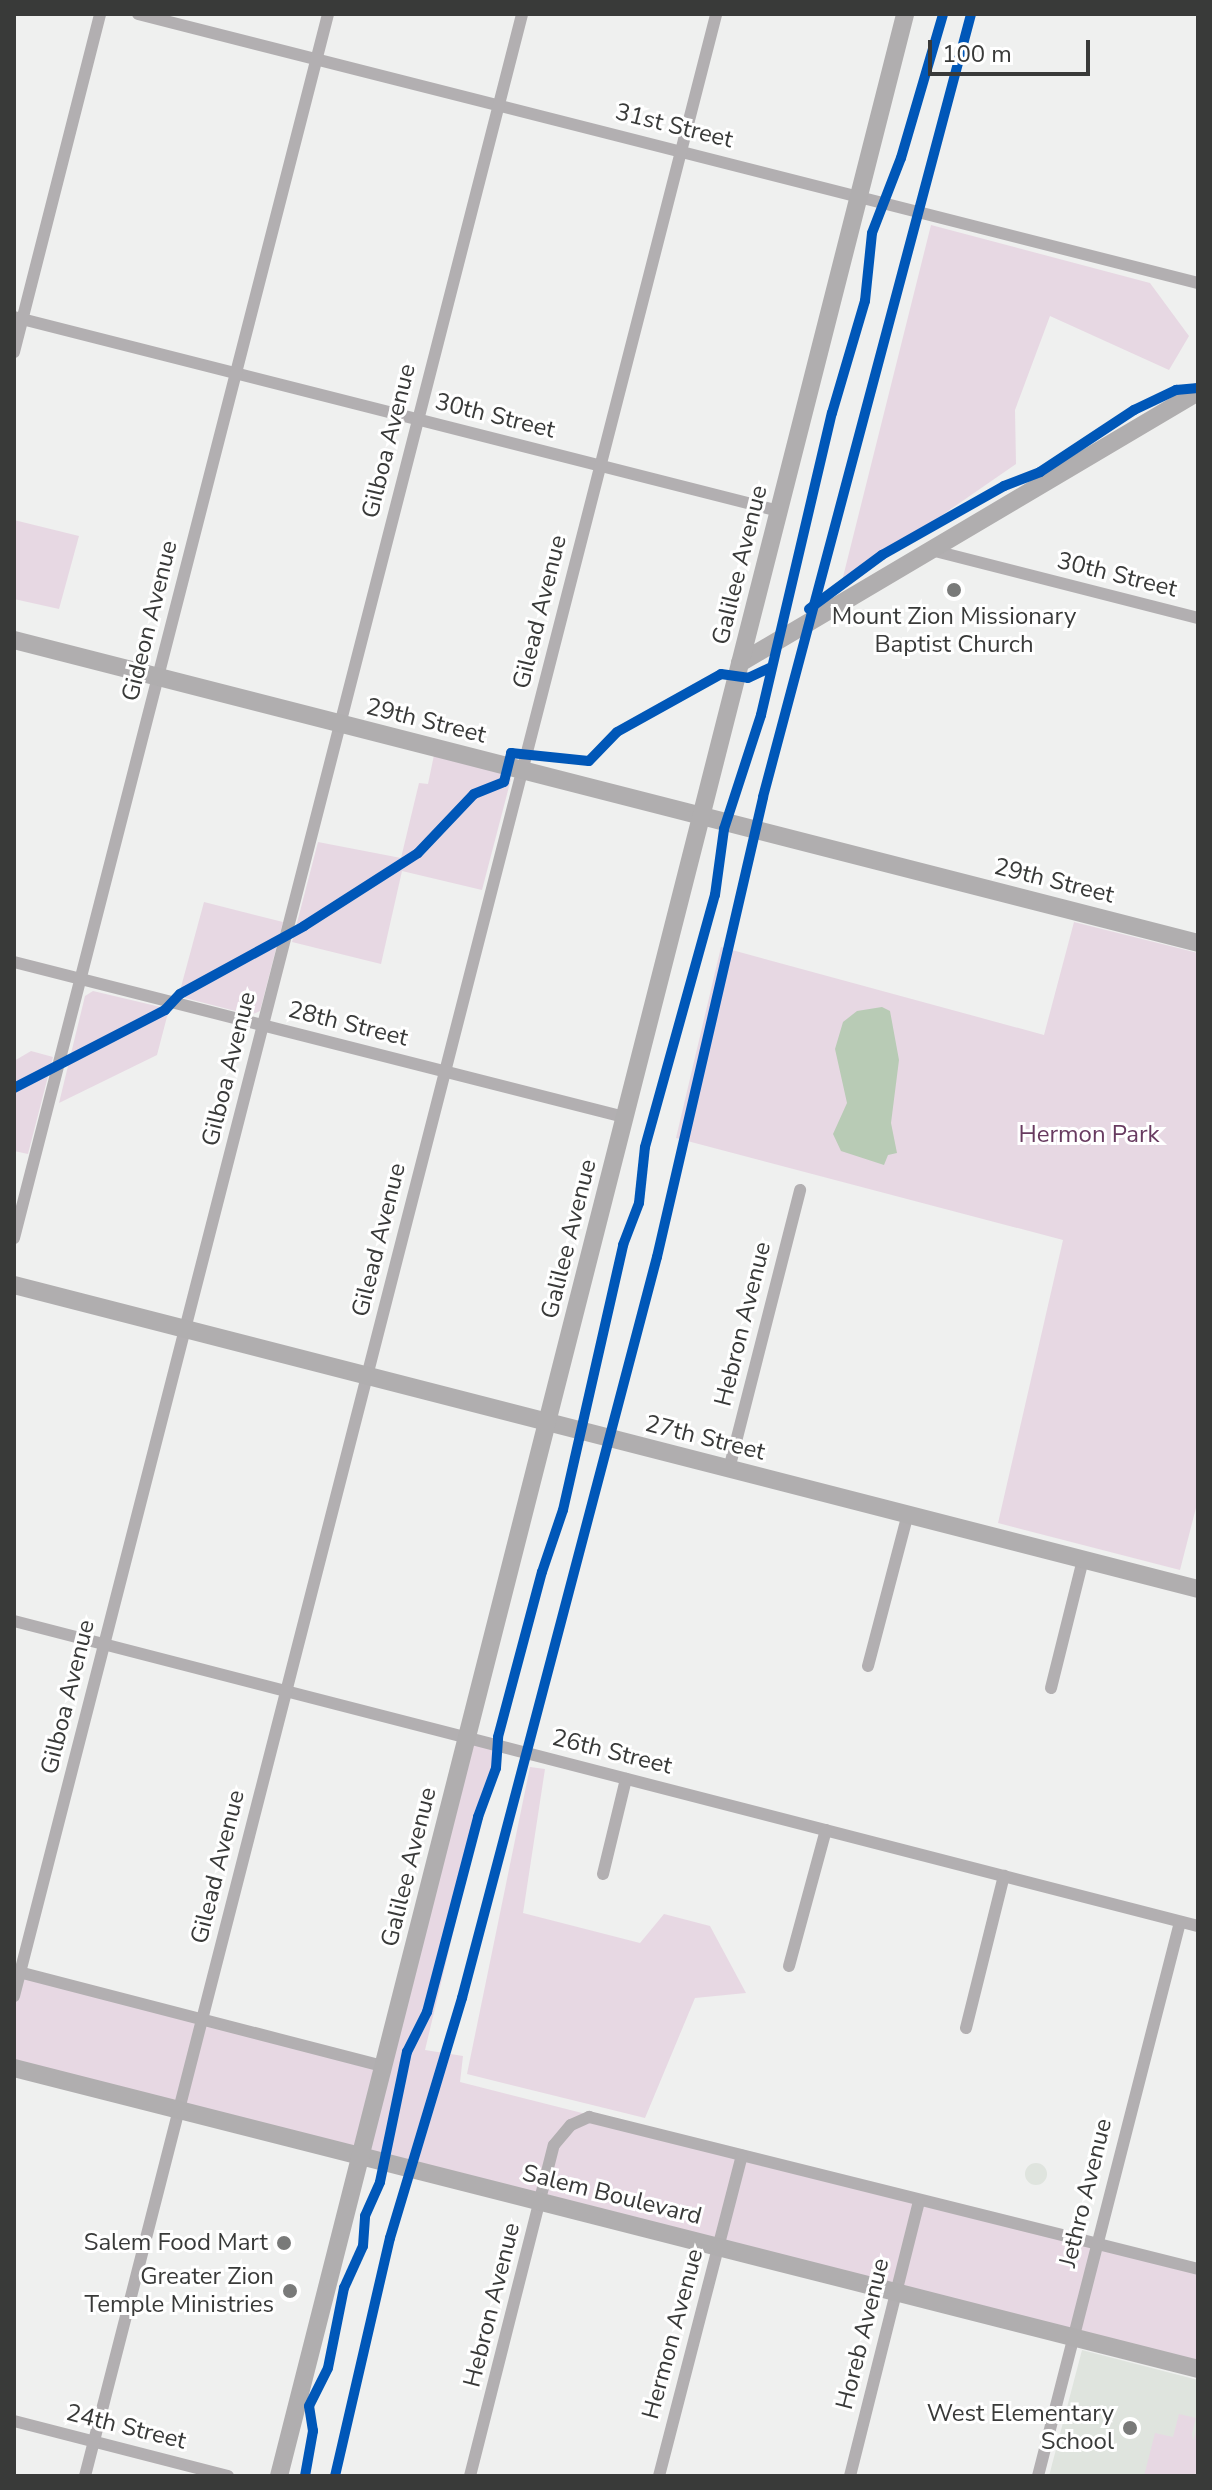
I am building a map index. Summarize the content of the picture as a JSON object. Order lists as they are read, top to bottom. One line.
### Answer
{"streets":{"street":["31st Street","30th Street","Gilboa Avenue","Galilee Avenue","Gilead Avenue","Gideon Avenue","29th Street","28th Street","Hebron Avenue","27th Street","26th Street","Jethro Avenue","Salem Boulevard","Hermon Avenue","Horeb Avenue","24th Street"]},"crossings":[["31st Street","Gilboa Avenue"],["31st Street","Galilee Avenue"],["31st Street","Gilead Avenue"],["31st Street","Gideon Avenue"],["30th Street","Gilboa Avenue"],["30th Street","Galilee Avenue"],["30th Street","Gilead Avenue"],["30th Street","Gideon Avenue"],["Gilboa Avenue","29th Street"],["Gilboa Avenue","28th Street"],["Gilboa Avenue","27th Street"],["Gilboa Avenue","26th Street"],["Galilee Avenue","29th Street"],["Galilee Avenue","28th Street"],["Galilee Avenue","27th Street"],["Galilee Avenue","26th Street"],["Galilee Avenue","Salem Boulevard"],["Gilead Avenue","29th Street"],["Gilead Avenue","28th Street"],["Gilead Avenue","27th Street"],["Gilead Avenue","26th Street"],["Gilead Avenue","Salem Boulevard"],["Gilead Avenue","24th Street"],["Gideon Avenue","29th Street"],["Gideon Avenue","28th Street"],["Hebron Avenue","27th Street"],["Hebron Avenue","Salem Boulevard"],["26th Street","Jethro Avenue"],["Jethro Avenue","Salem Boulevard"],["Salem Boulevard","Hermon Avenue"],["Salem Boulevard","Horeb Avenue"]],"parks":["Hermon Park"],"places":["Mount Zion Missionary Baptist Church","Salem Food Mart","Greater Zion Temple Ministries","West Elementary School"],"scale_bar":"100 m"}
